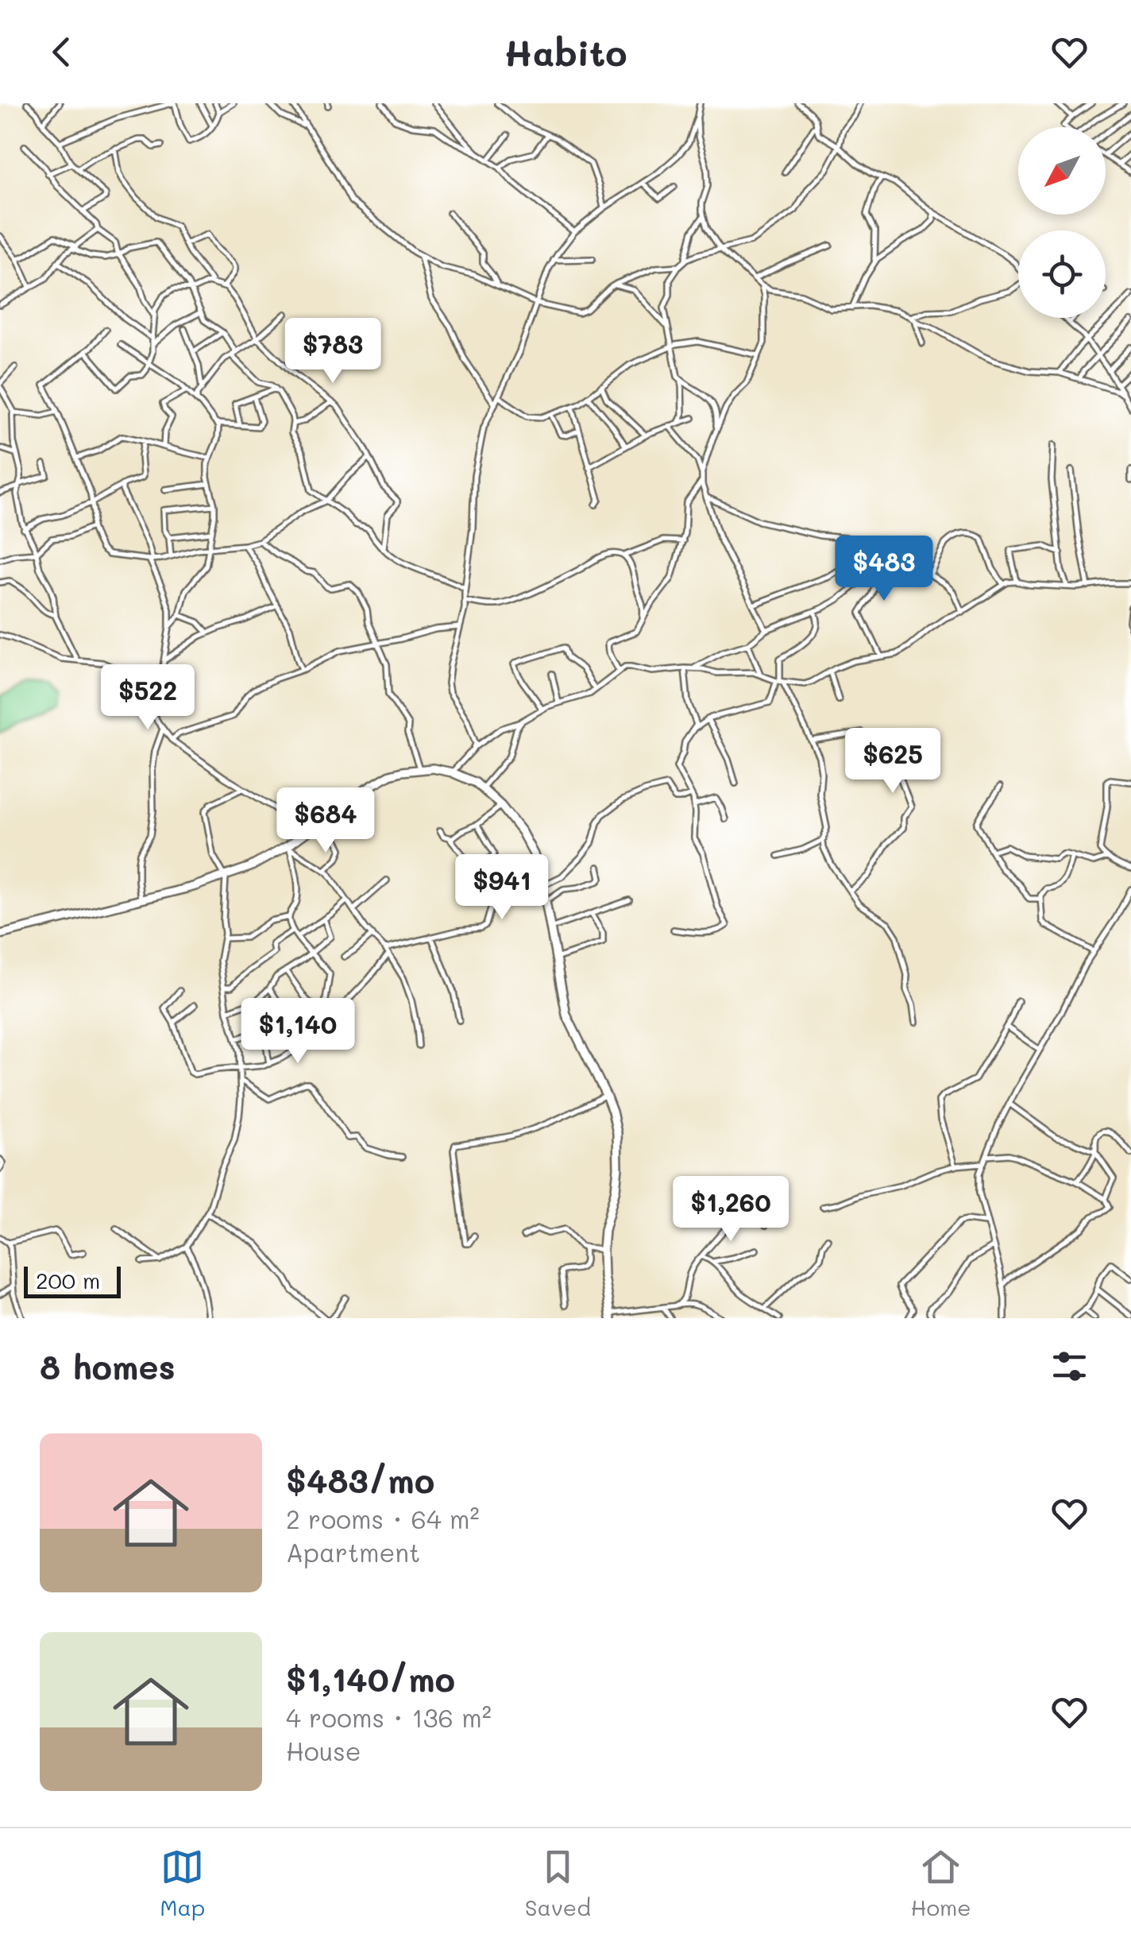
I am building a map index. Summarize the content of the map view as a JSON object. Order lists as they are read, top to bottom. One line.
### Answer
{"scale_bar":"200 m","north":"bottom left","page":{"header":"Habito","price":["$783","$483","$522","$625","$684","$941","$1,140","$1,260"],"scale":"200 m","heading":"8 homes","list":[{"name":"$483/mo","note":"2 rooms · 64 m² · Apartment"},{"name":"$1,140/mo","note":"4 rooms · 136 m² · House"}],"tabs":["Map","Saved","Home"]}}
